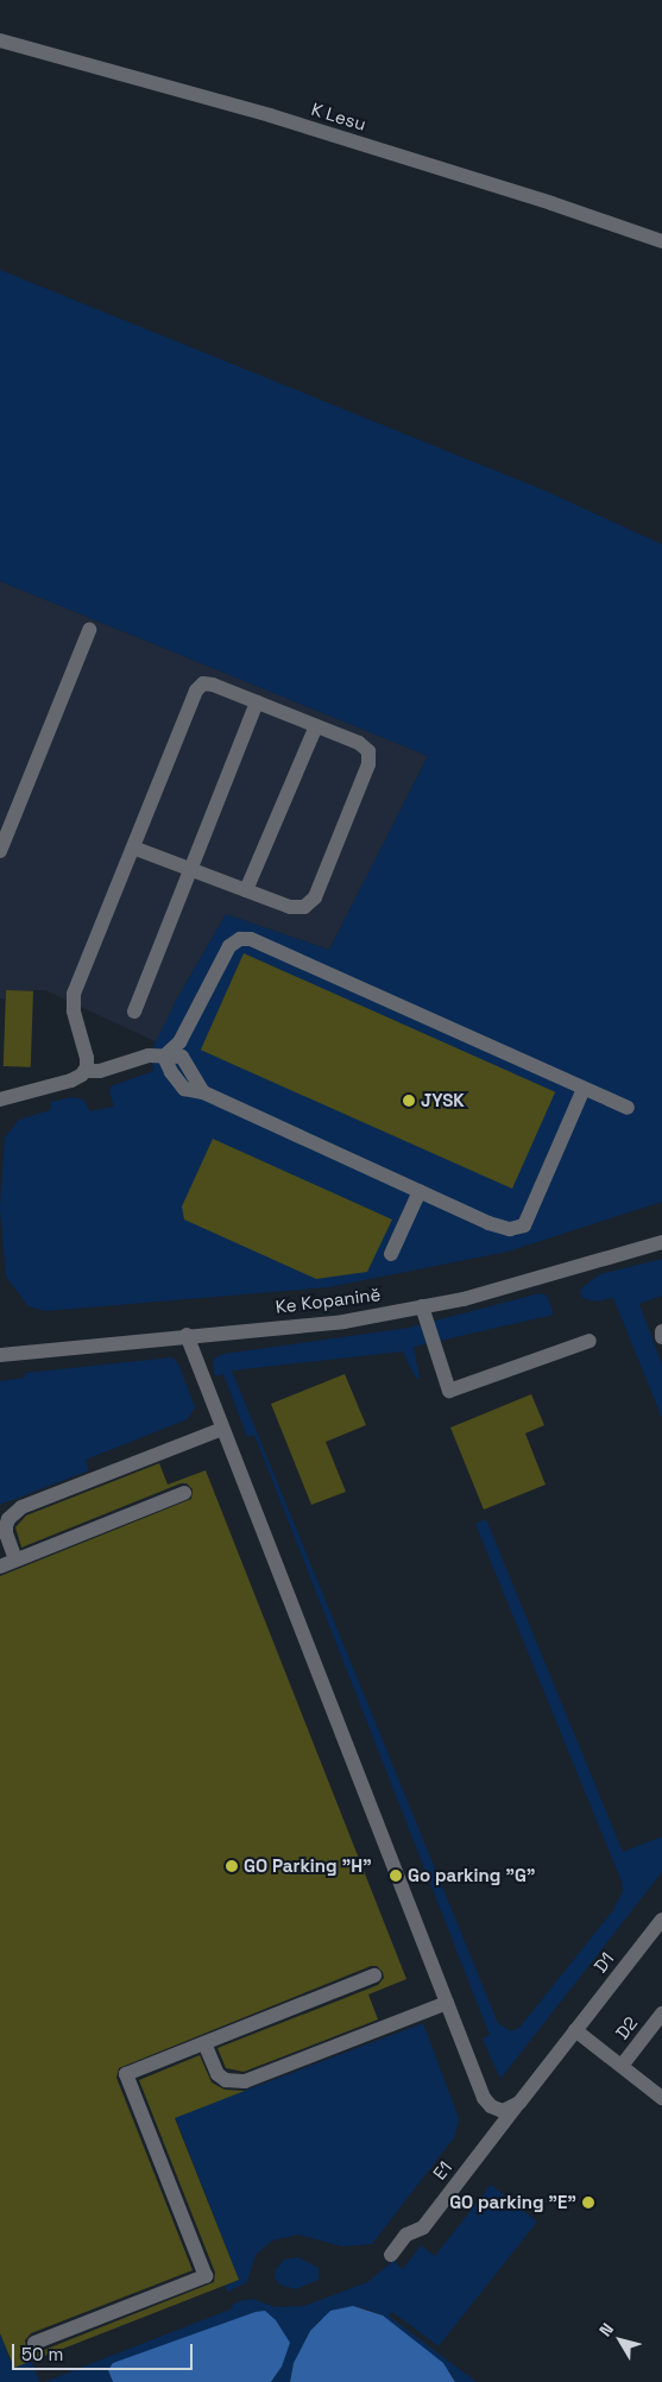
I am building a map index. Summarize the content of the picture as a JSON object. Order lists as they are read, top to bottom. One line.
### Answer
{"streets":{"street":["K Lesu","Ke Kopanině","D1","D2","E1"]},"crossings":[["D1","E1"]],"places":["JYSK","GO Parking \"H\"","Go parking \"G\"","GO parking \"E\""],"scale_bar":"50 m","north":"top left"}
